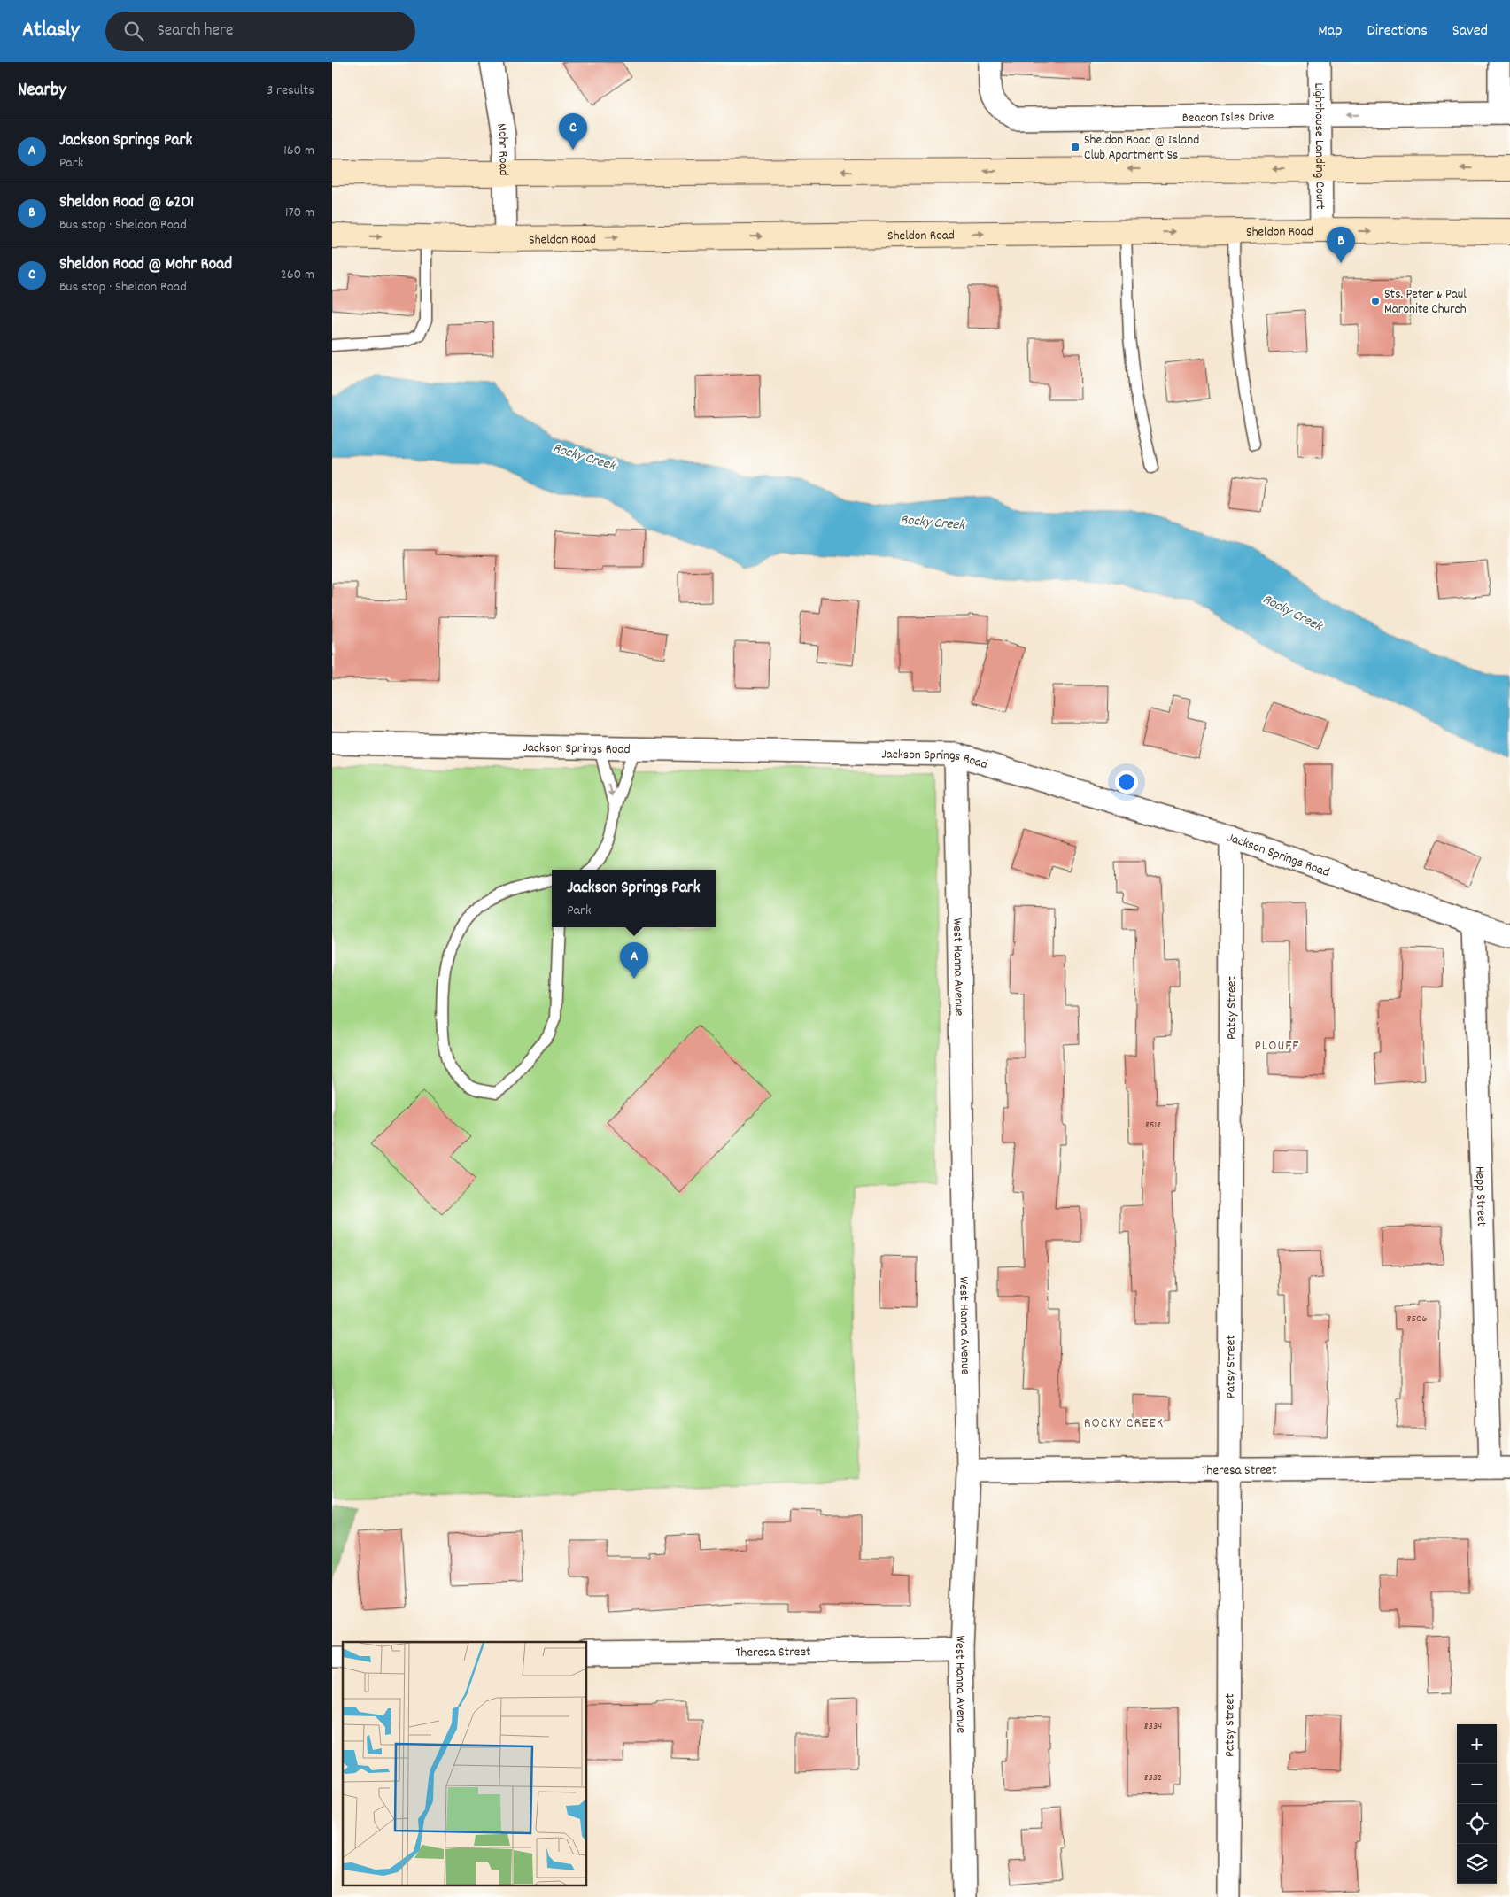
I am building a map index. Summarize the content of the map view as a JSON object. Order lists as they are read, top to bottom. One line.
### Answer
{"streets":{"main road":["Sheldon Road"],"street":["Beacon Isles Drive","Lighthouse Landing Court","Mohr Road","Jackson Springs Road","West Hanna Avenue","Patsy Street","Hepp Street","Theresa Street"]},"crossings":[["Beacon Isles Drive","Lighthouse Landing Court"],["Lighthouse Landing Court","Sheldon Road"],["Mohr Road","Sheldon Road"],["Jackson Springs Road","West Hanna Avenue"],["Jackson Springs Road","Patsy Street"],["Jackson Springs Road","Hepp Street"],["West Hanna Avenue","Theresa Street"],["Patsy Street","Theresa Street"],["Hepp Street","Theresa Street"]],"districts":["PLOUFF","ROCKY CREEK"],"water":["Rocky Creek"],"places":{"transit":["Sheldon Road @ Island Club Apartment Ss"],"other":["Sts. Peter & Paul Maronite Church"]},"house_numbers":["8518","8506","8334","8332"],"page":{"header":"Atlasly","search":"Search here","nav":["Map","Directions","Saved"],"heading":["Nearby","3 results"],"pins":["C","B","A"],"list":[{"mark":"A","name":"Jackson Springs Park","note":"Park","value":"160 m"},{"mark":"B","name":"Sheldon Road @ 6201","note":"Bus stop · Sheldon Road","value":"170 m"},{"mark":"C","name":"Sheldon Road @ Mohr Road","note":"Bus stop · Sheldon Road","value":"260 m"}],"popup":["Jackson Springs Park","Park"],"map_buttons":["+","−"]}}
